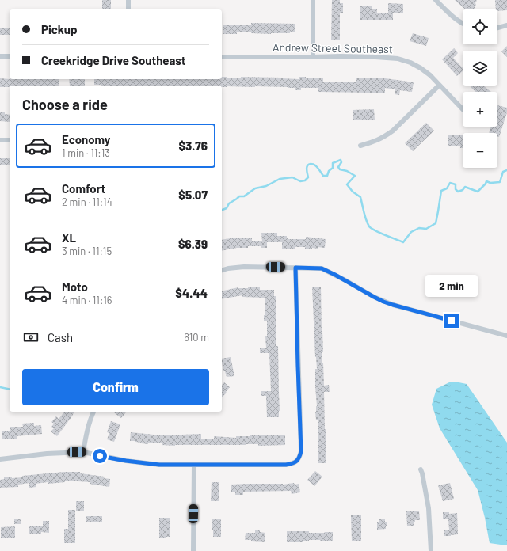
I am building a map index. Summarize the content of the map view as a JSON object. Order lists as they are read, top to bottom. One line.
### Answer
{"streets":{"street":["Andrew Street Southeast"]},"page":{"map_buttons":["+","−"],"banner":["Pickup","Creekridge Drive Southeast"],"heading":"Choose a ride","list":[{"name":"Economy","note":"1 min · 11:13","value":"$3.76"},{"name":"Comfort","note":"2 min · 11:14","value":"$5.07"},{"name":"XL","note":"3 min · 11:15","value":"$6.39"},{"name":"Moto","note":"4 min · 11:16","value":"$4.44"}],"bubble":"2 min","pay":["Cash","610 m"],"buttons":"Confirm"}}
